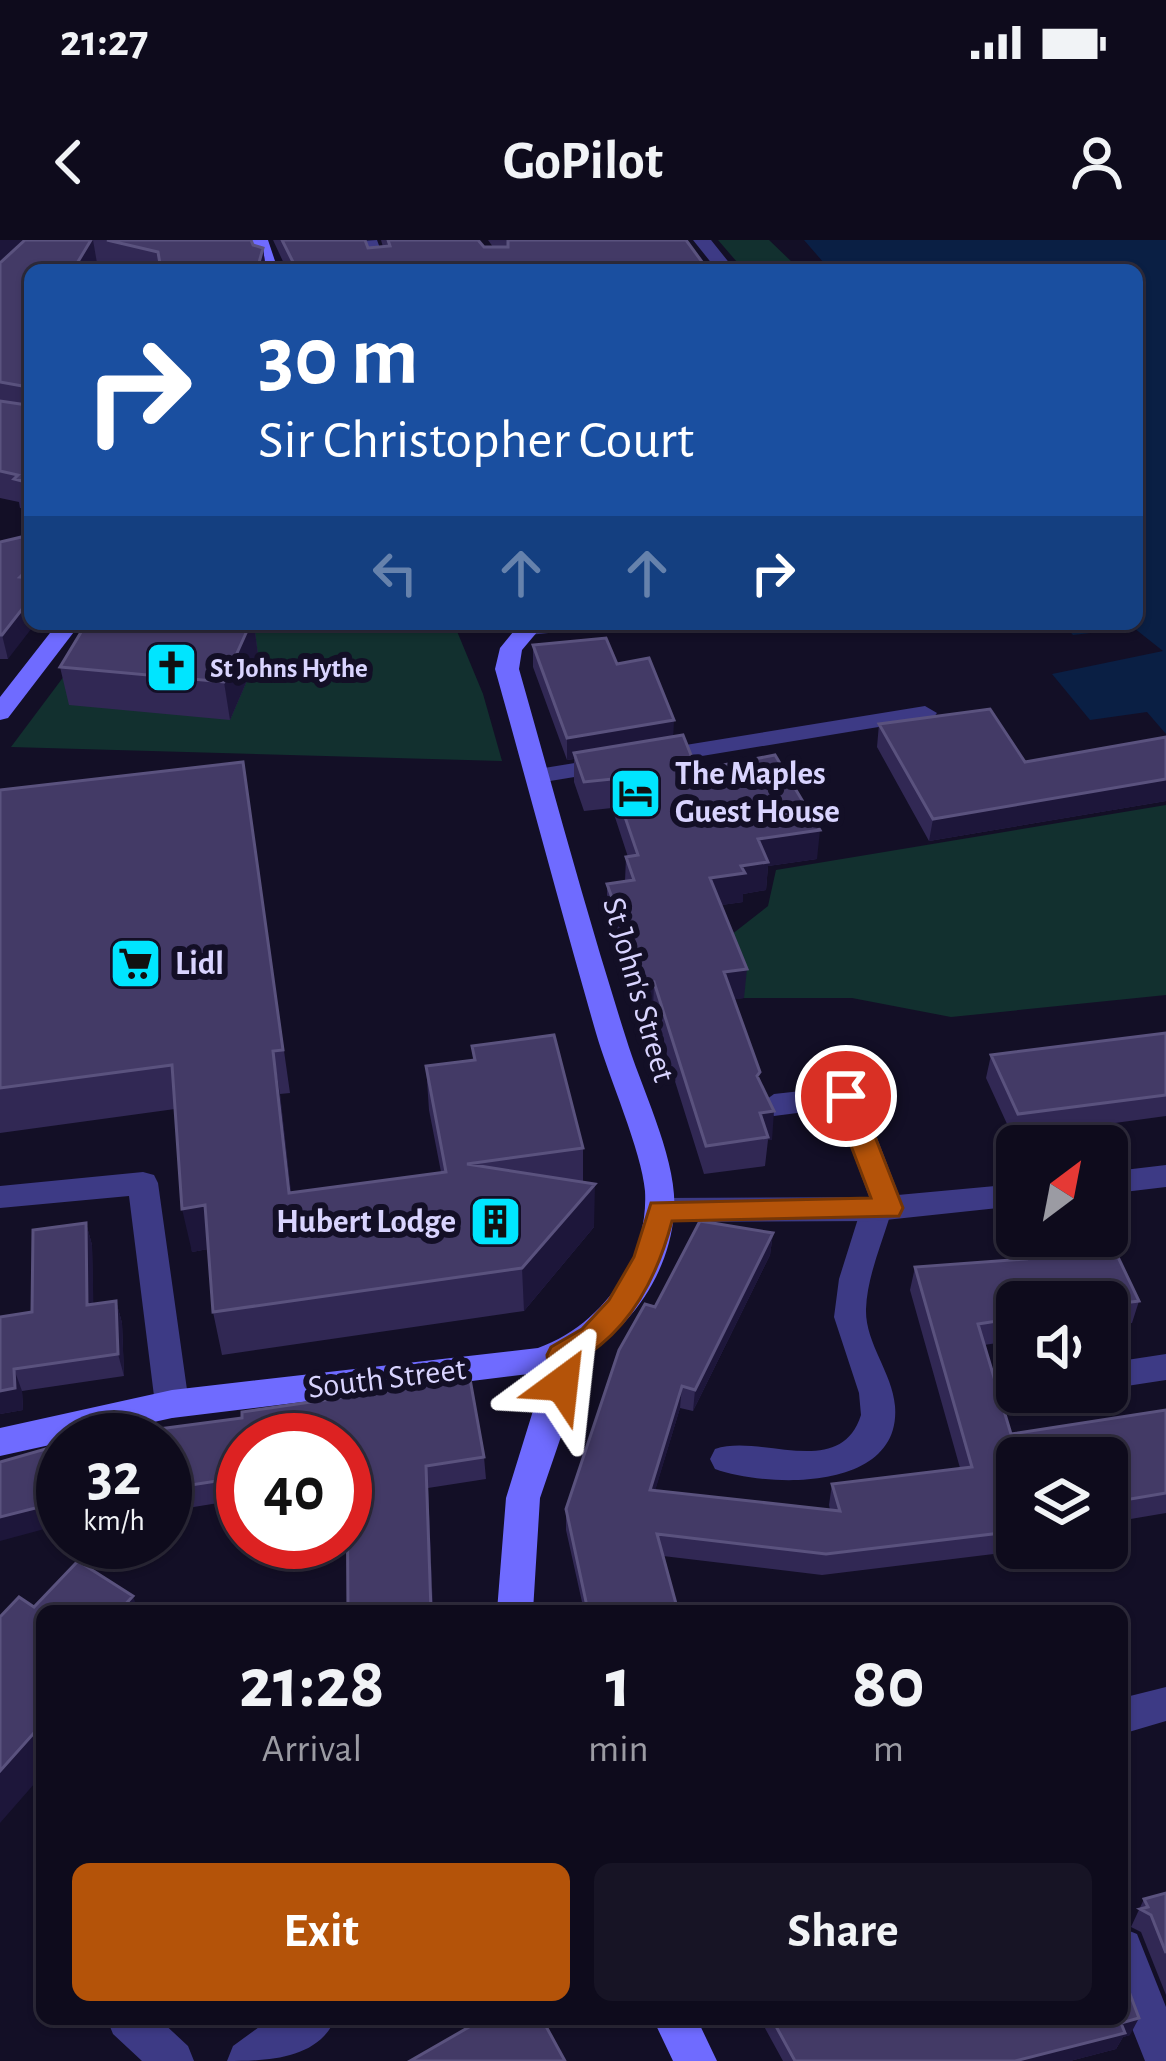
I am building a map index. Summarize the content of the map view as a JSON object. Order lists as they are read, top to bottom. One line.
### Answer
{"streets":{"street":["St John's Street","South Street"]},"crossings":[["St John's Street","South Street"]],"places":{"church":["St Johns Hythe"],"hotel":["The Maples Guest House"],"supermarket":["Lidl"],"building":["Hubert Lodge"]},"north":"top right","page":{"status":"21:27","header":"GoPilot","turn":["30 m","Sir Christopher Court"],"speed":"32 km/h","limit":"40","eta":["21:28","Arrival","1","min","80","m"],"buttons":["Exit","Share"]}}
